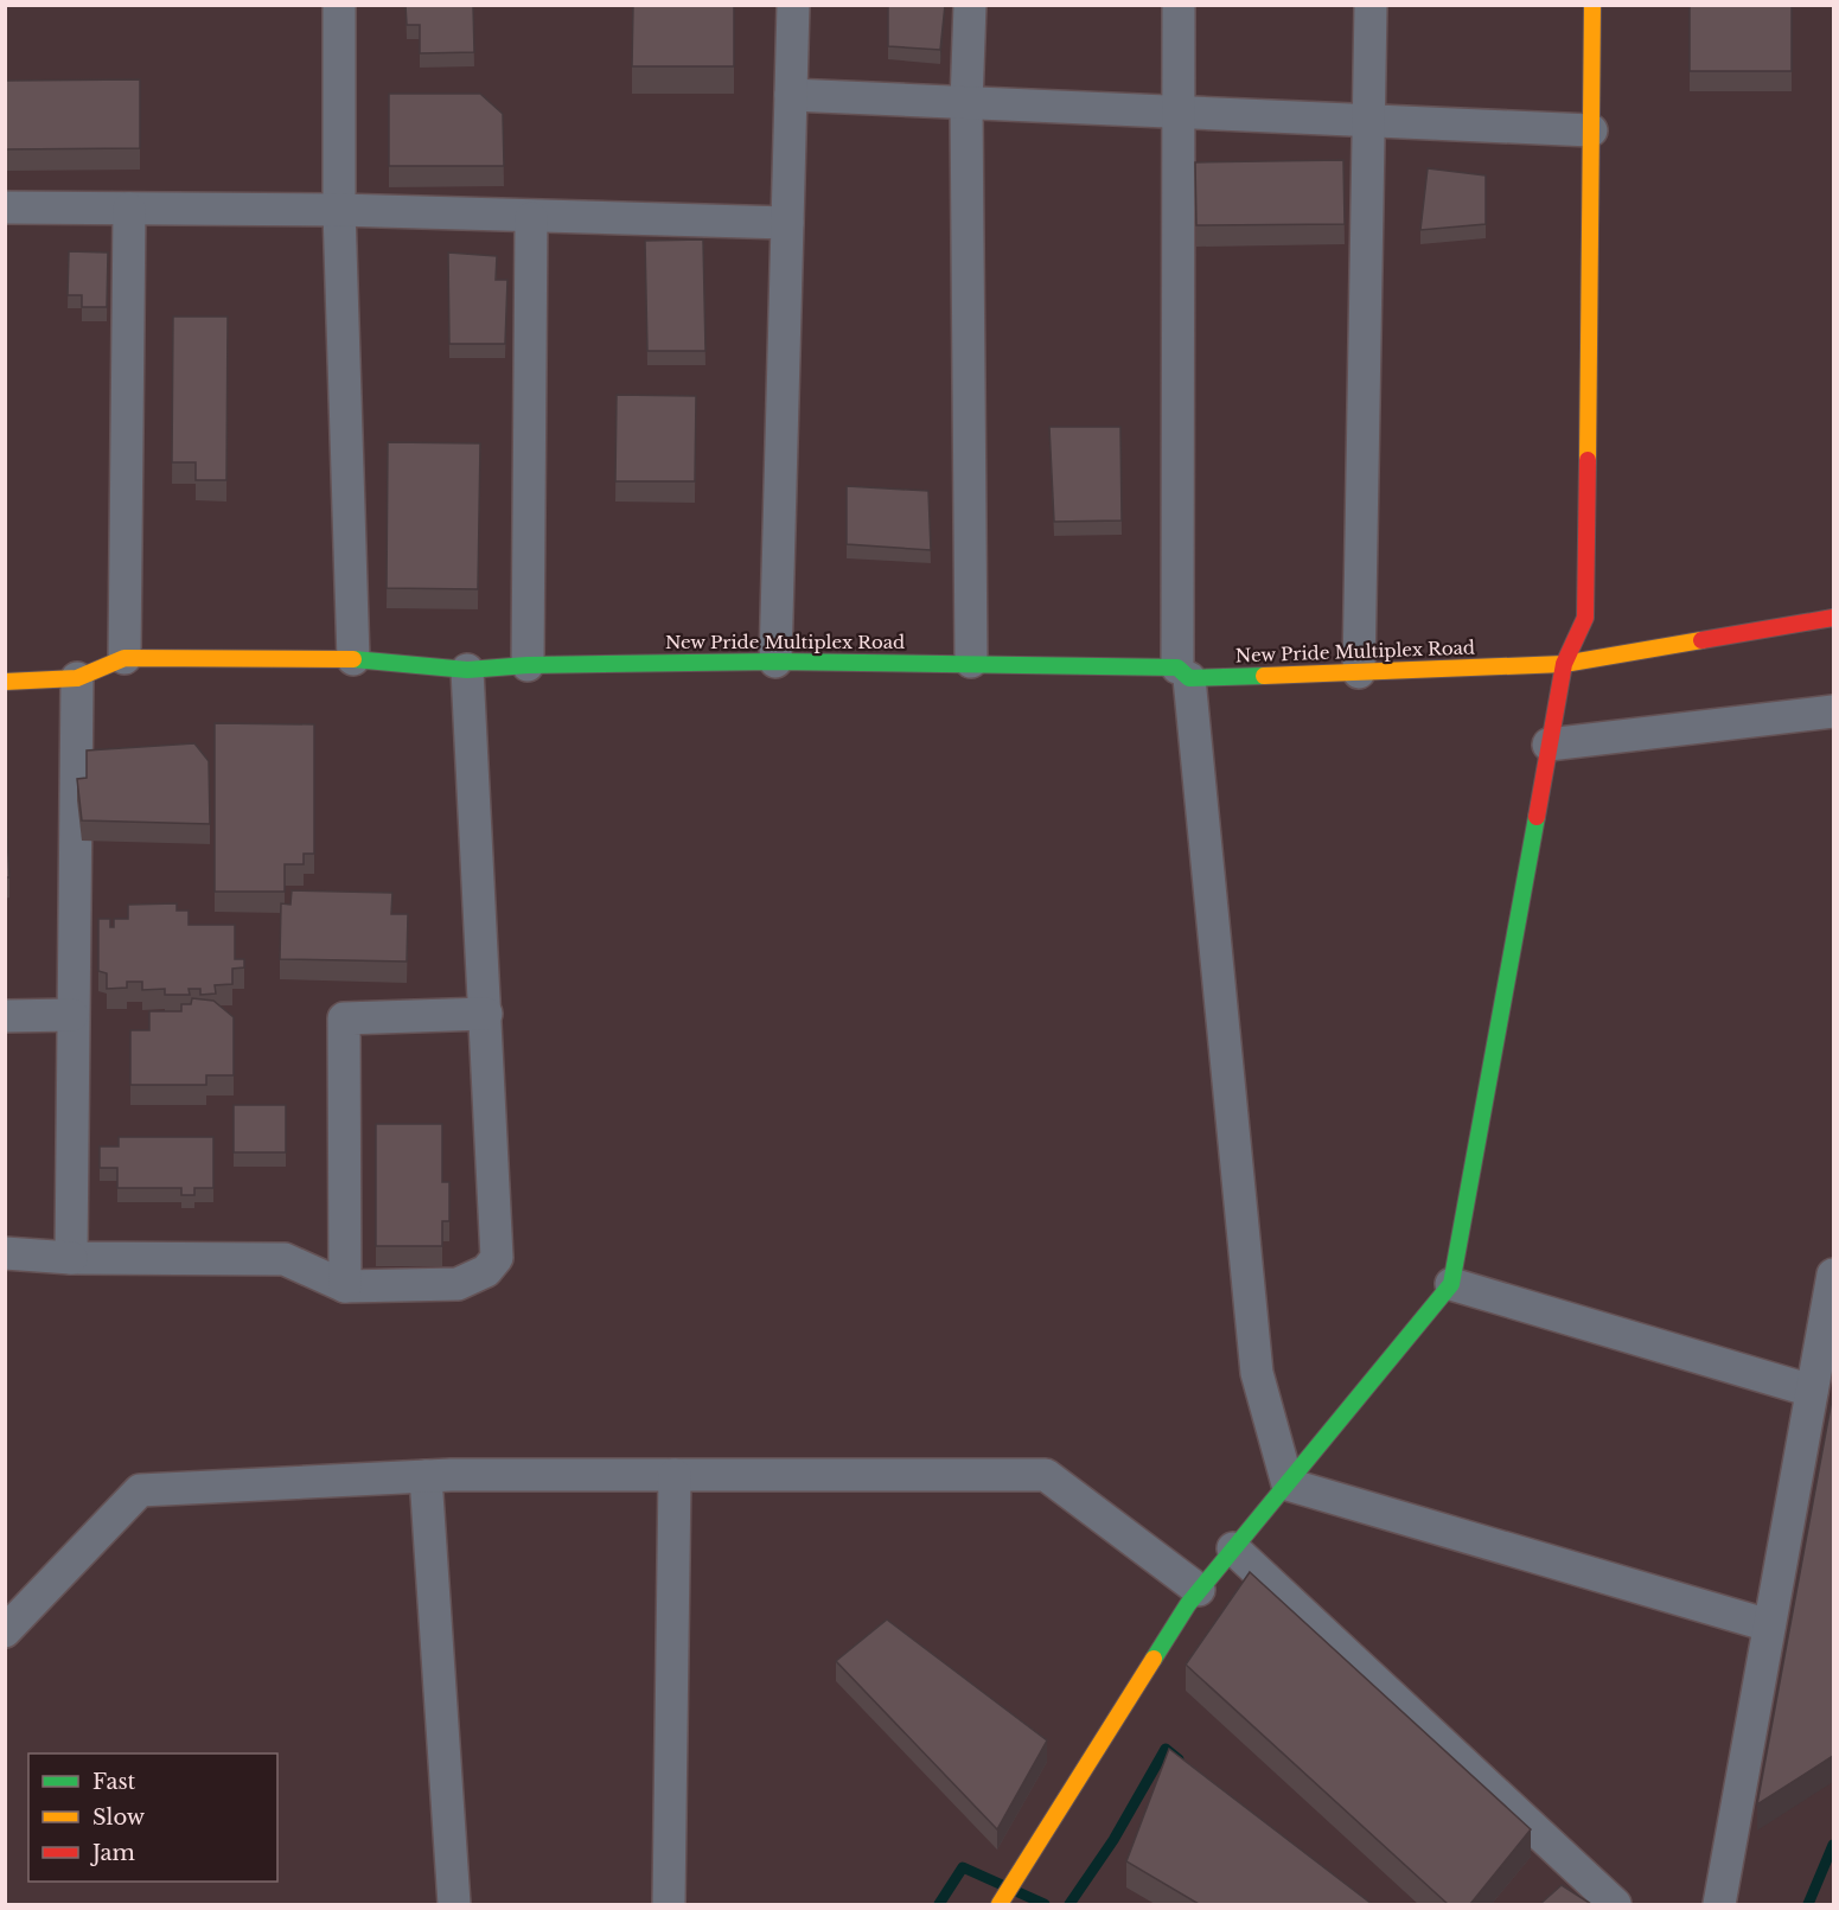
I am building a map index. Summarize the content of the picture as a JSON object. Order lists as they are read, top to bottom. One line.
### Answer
{"streets":{"street":["New Pride Multiplex Road"]},"legend":["Fast","Slow","Jam"]}
